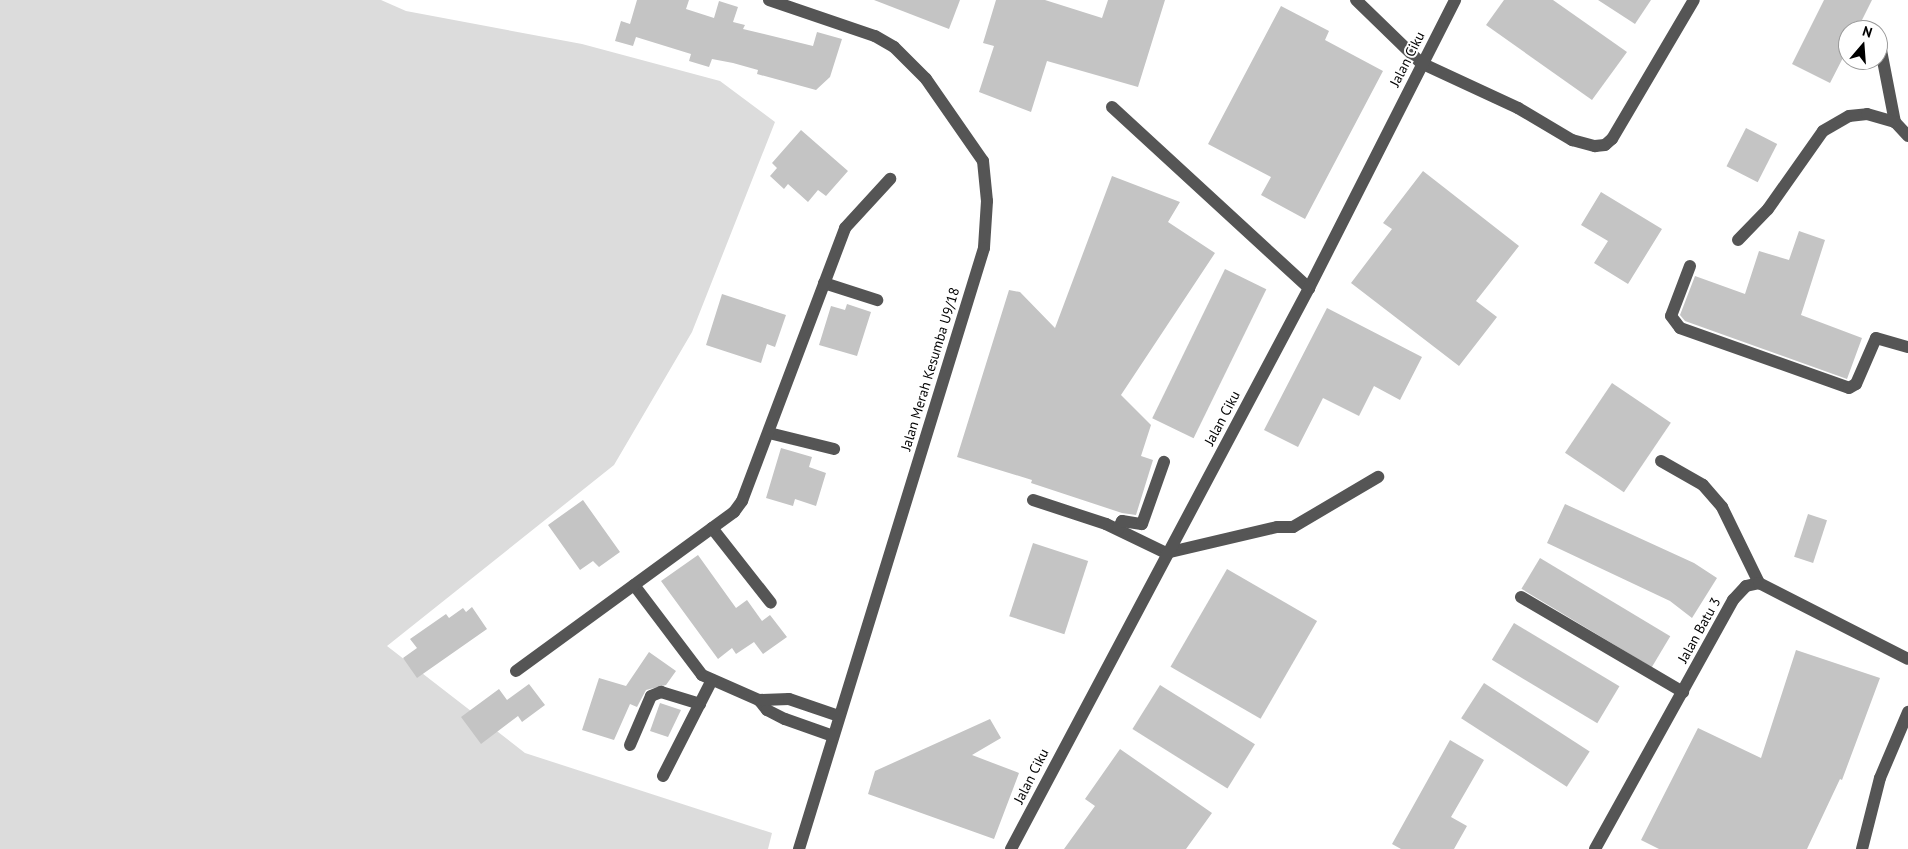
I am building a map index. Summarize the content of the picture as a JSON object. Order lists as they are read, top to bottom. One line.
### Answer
{"streets":{"street":["Jalan Ciku","Jalan Merah Kesumba U9/18","Jalan Batu 3"]},"north":"top"}
